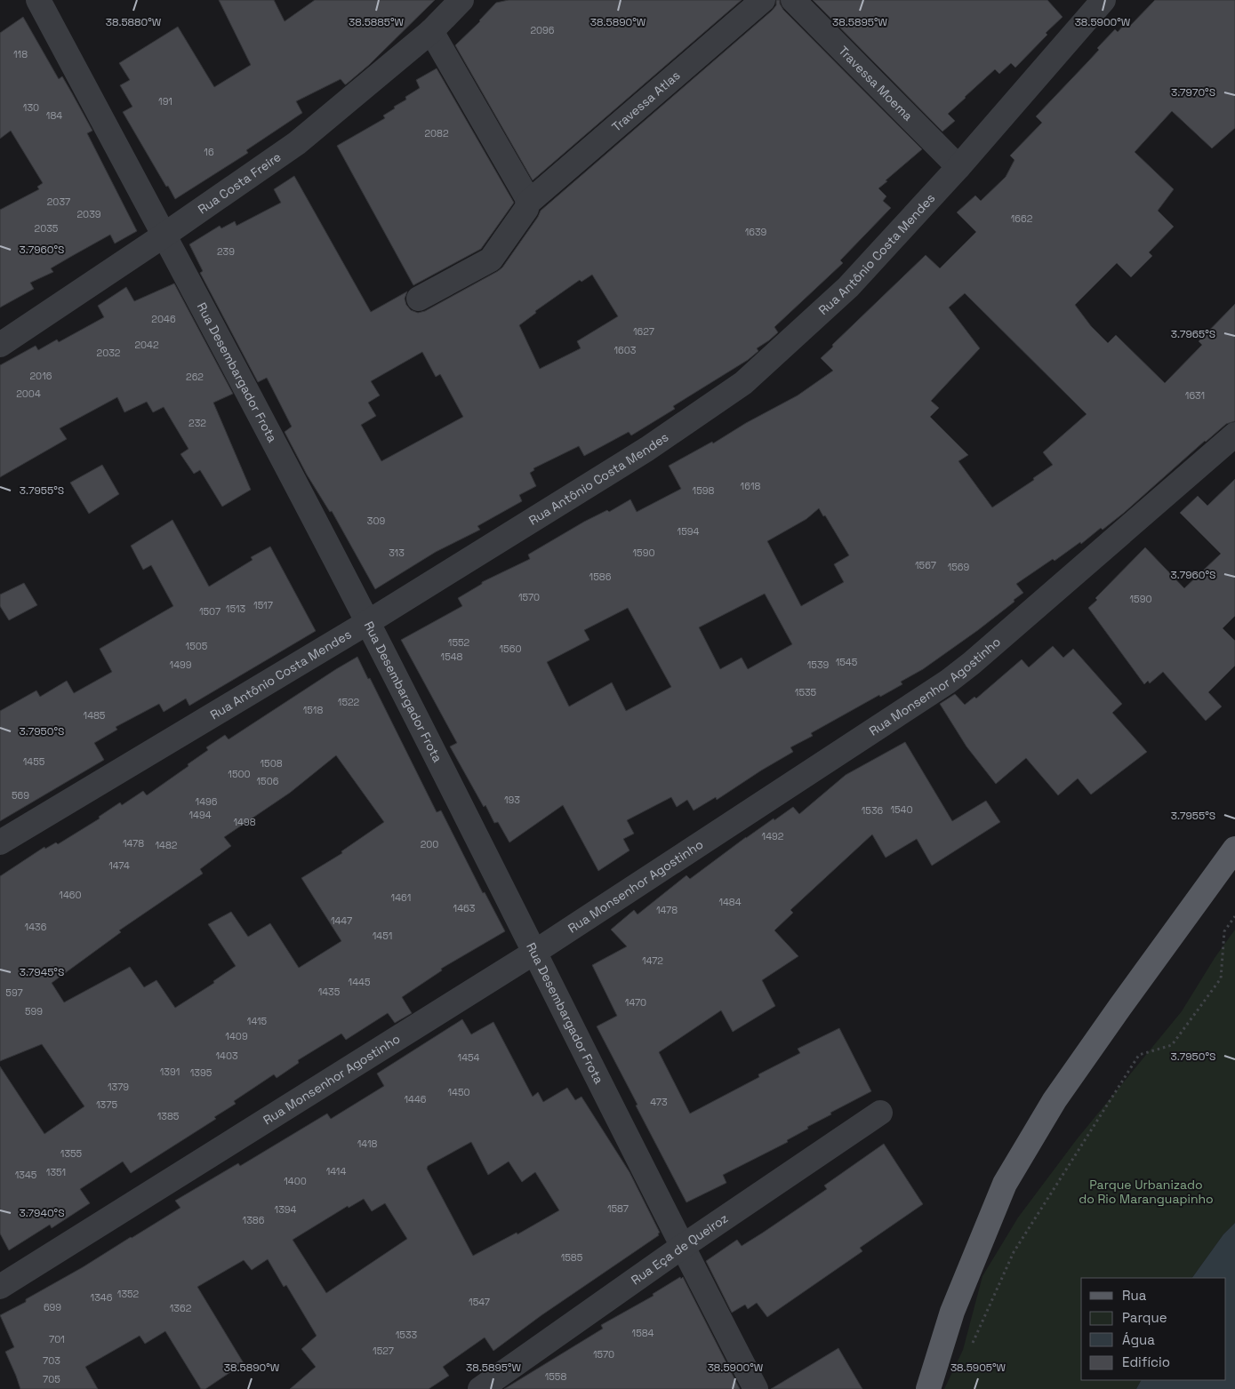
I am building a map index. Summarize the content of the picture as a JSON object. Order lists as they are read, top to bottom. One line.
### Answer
{"streets":{"street":["Travessa Moema","Travessa Atlas","Rua Costa Freire","Rua Antônio Costa Mendes","Rua Desembargador Frota","Rua Monsenhor Agostinho","Rua Eça de Queiroz"]},"crossings":[["Travessa Moema","Rua Antônio Costa Mendes"],["Rua Costa Freire","Rua Desembargador Frota"],["Rua Antônio Costa Mendes","Rua Desembargador Frota"],["Rua Desembargador Frota","Rua Monsenhor Agostinho"],["Rua Desembargador Frota","Rua Eça de Queiroz"]],"parks":["Parque Urbanizado do Rio Maranguapinho"],"house_numbers":["2096","118","191","130","184","2082","16","2037","2039","1662","2035","1639","239","2046","1627","2042","1603","2032","2016","262","2004","1631","232","1618","1598","309","1594","313","1590","1567","1569","1586","1570","1590","1517","1513","1507","1552","1505","1560","1548","1545","1499","1539","1535","1522","1518","1485","1455","1508","1500","1506","569","193","1496","1540","1536","1494","1498","1492","1478","200","1482","1474","1460","1461","1484","1463","1478","1447","1436","1451","1472","1445","1435","597","1470","599","1415","1409","1403","1454","1391","1395","1379","1450","1446","473","1375","1385","1418","1355","1414","1351","1345","1400","1587","1394","1386","1585","1352","1346","1547","699","1362","1584","1533","701","1527","1570","703","1558","705"],"legend":["Rua","Parque","Água","Edifício"],"coordinates":["38.5880°W","38.5885°W","38.5890°W","38.5895°W","38.5900°W","3.7970°S","3.7960°S","3.7965°S","3.7955°S","3.7950°S","3.7945°S","3.7940°S","38.5905°W"]}
